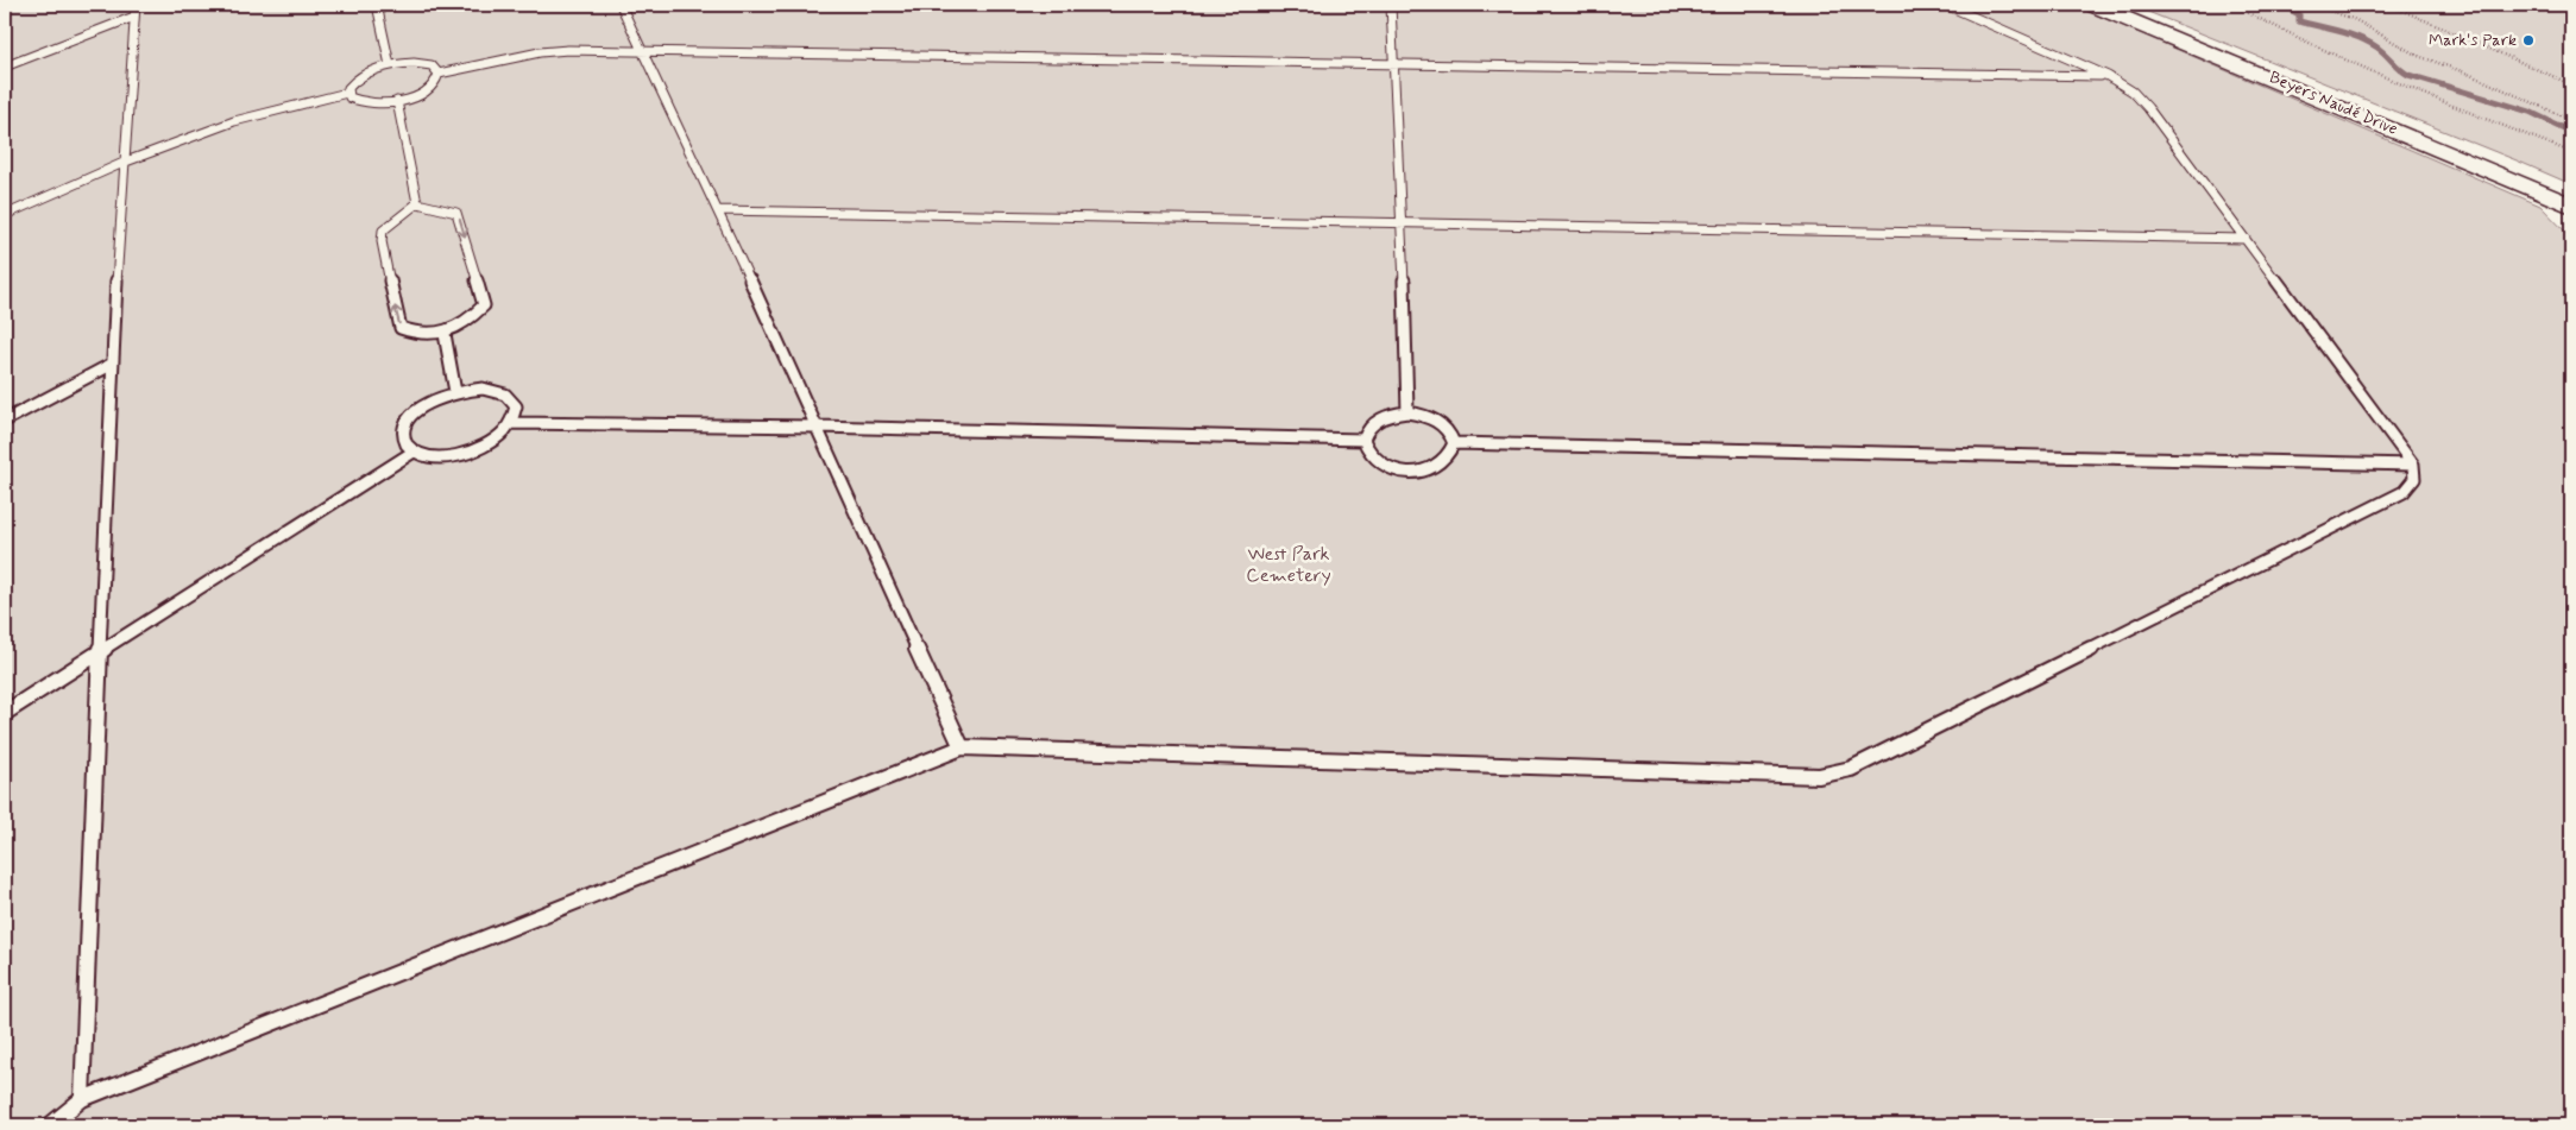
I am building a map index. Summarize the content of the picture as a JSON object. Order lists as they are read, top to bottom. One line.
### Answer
{"streets":{"main road":["Beyers Naudé Drive"]},"parks":["West Park Cemetery"],"places":["Mark's Park"]}
